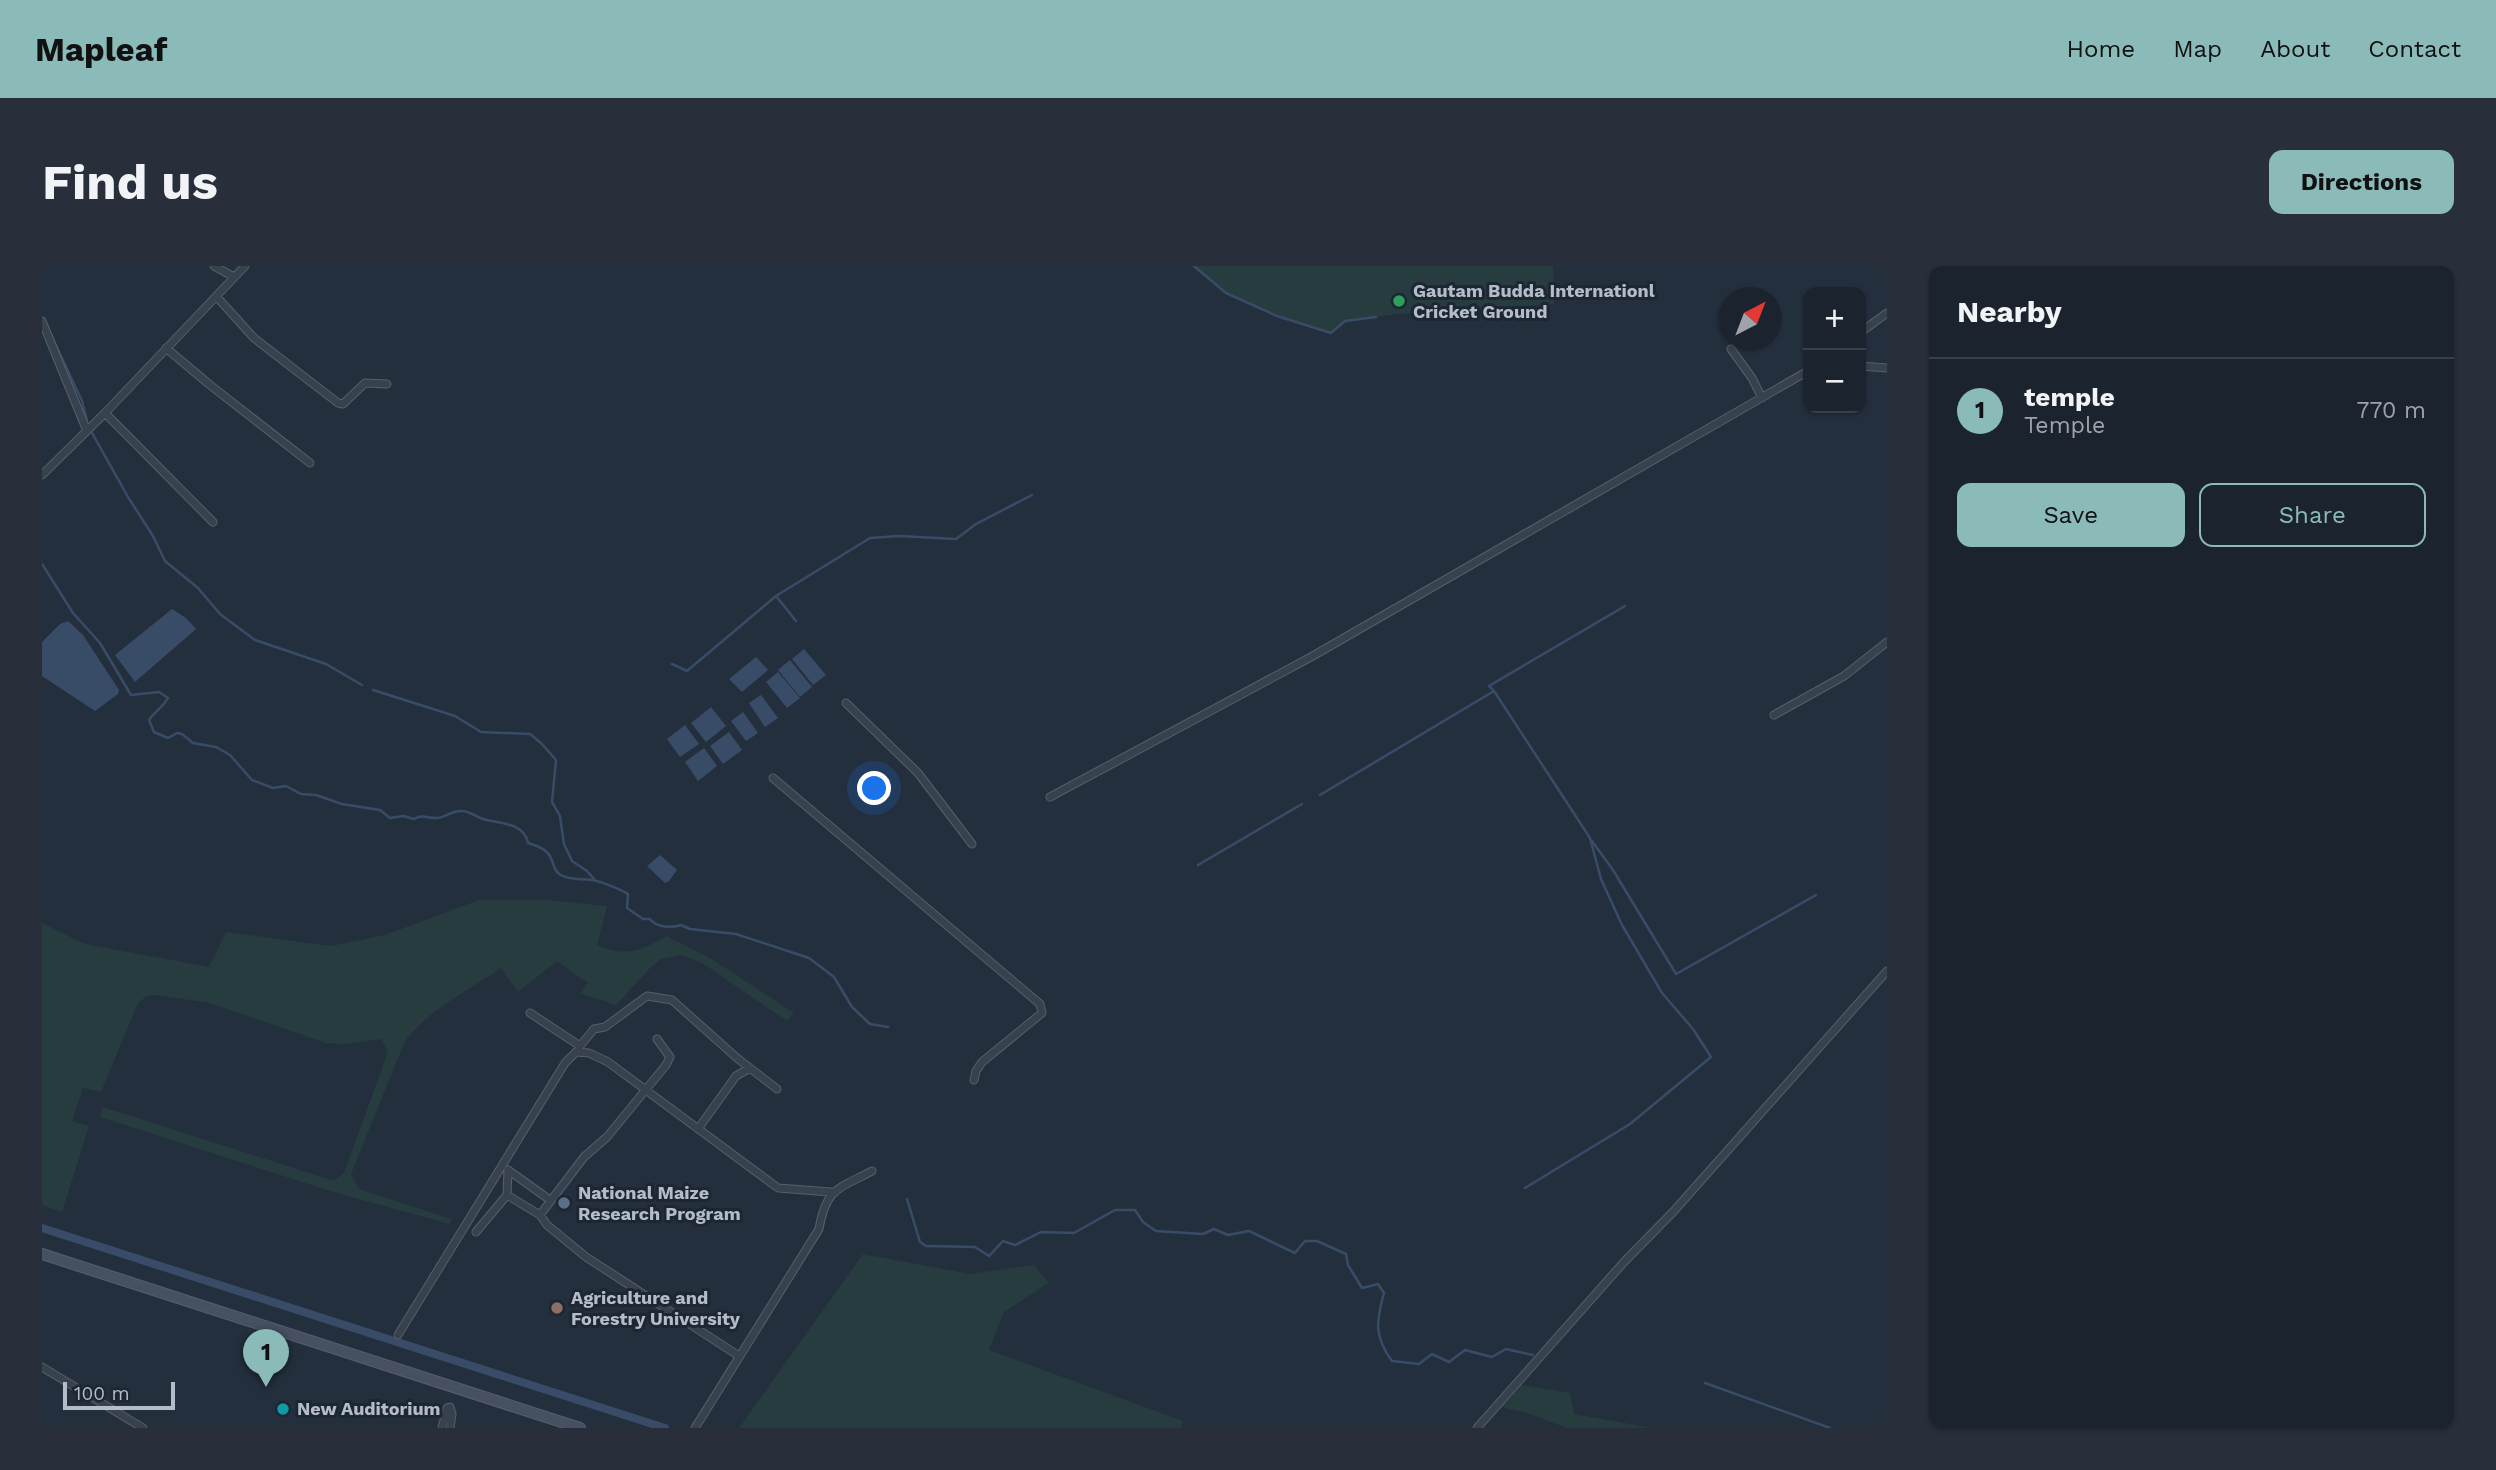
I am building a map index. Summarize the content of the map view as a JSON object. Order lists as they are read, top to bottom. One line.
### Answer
{"places":["Gautam Budda Internationl Cricket Ground","National Maize Research Program","Agriculture and Forestry University","New Auditorium"],"scale_bar":"100 m","north":"top right","page":{"header":"Mapleaf","nav":["Home","Map","About","Contact"],"buttons":["Directions",["Save","Share"]],"title":"Find us","heading":"Nearby","map_buttons":["+","−"],"list":[{"mark":"1","name":"temple","note":"Temple","value":"770 m"}],"pins":"1","scale":"100 m"}}
